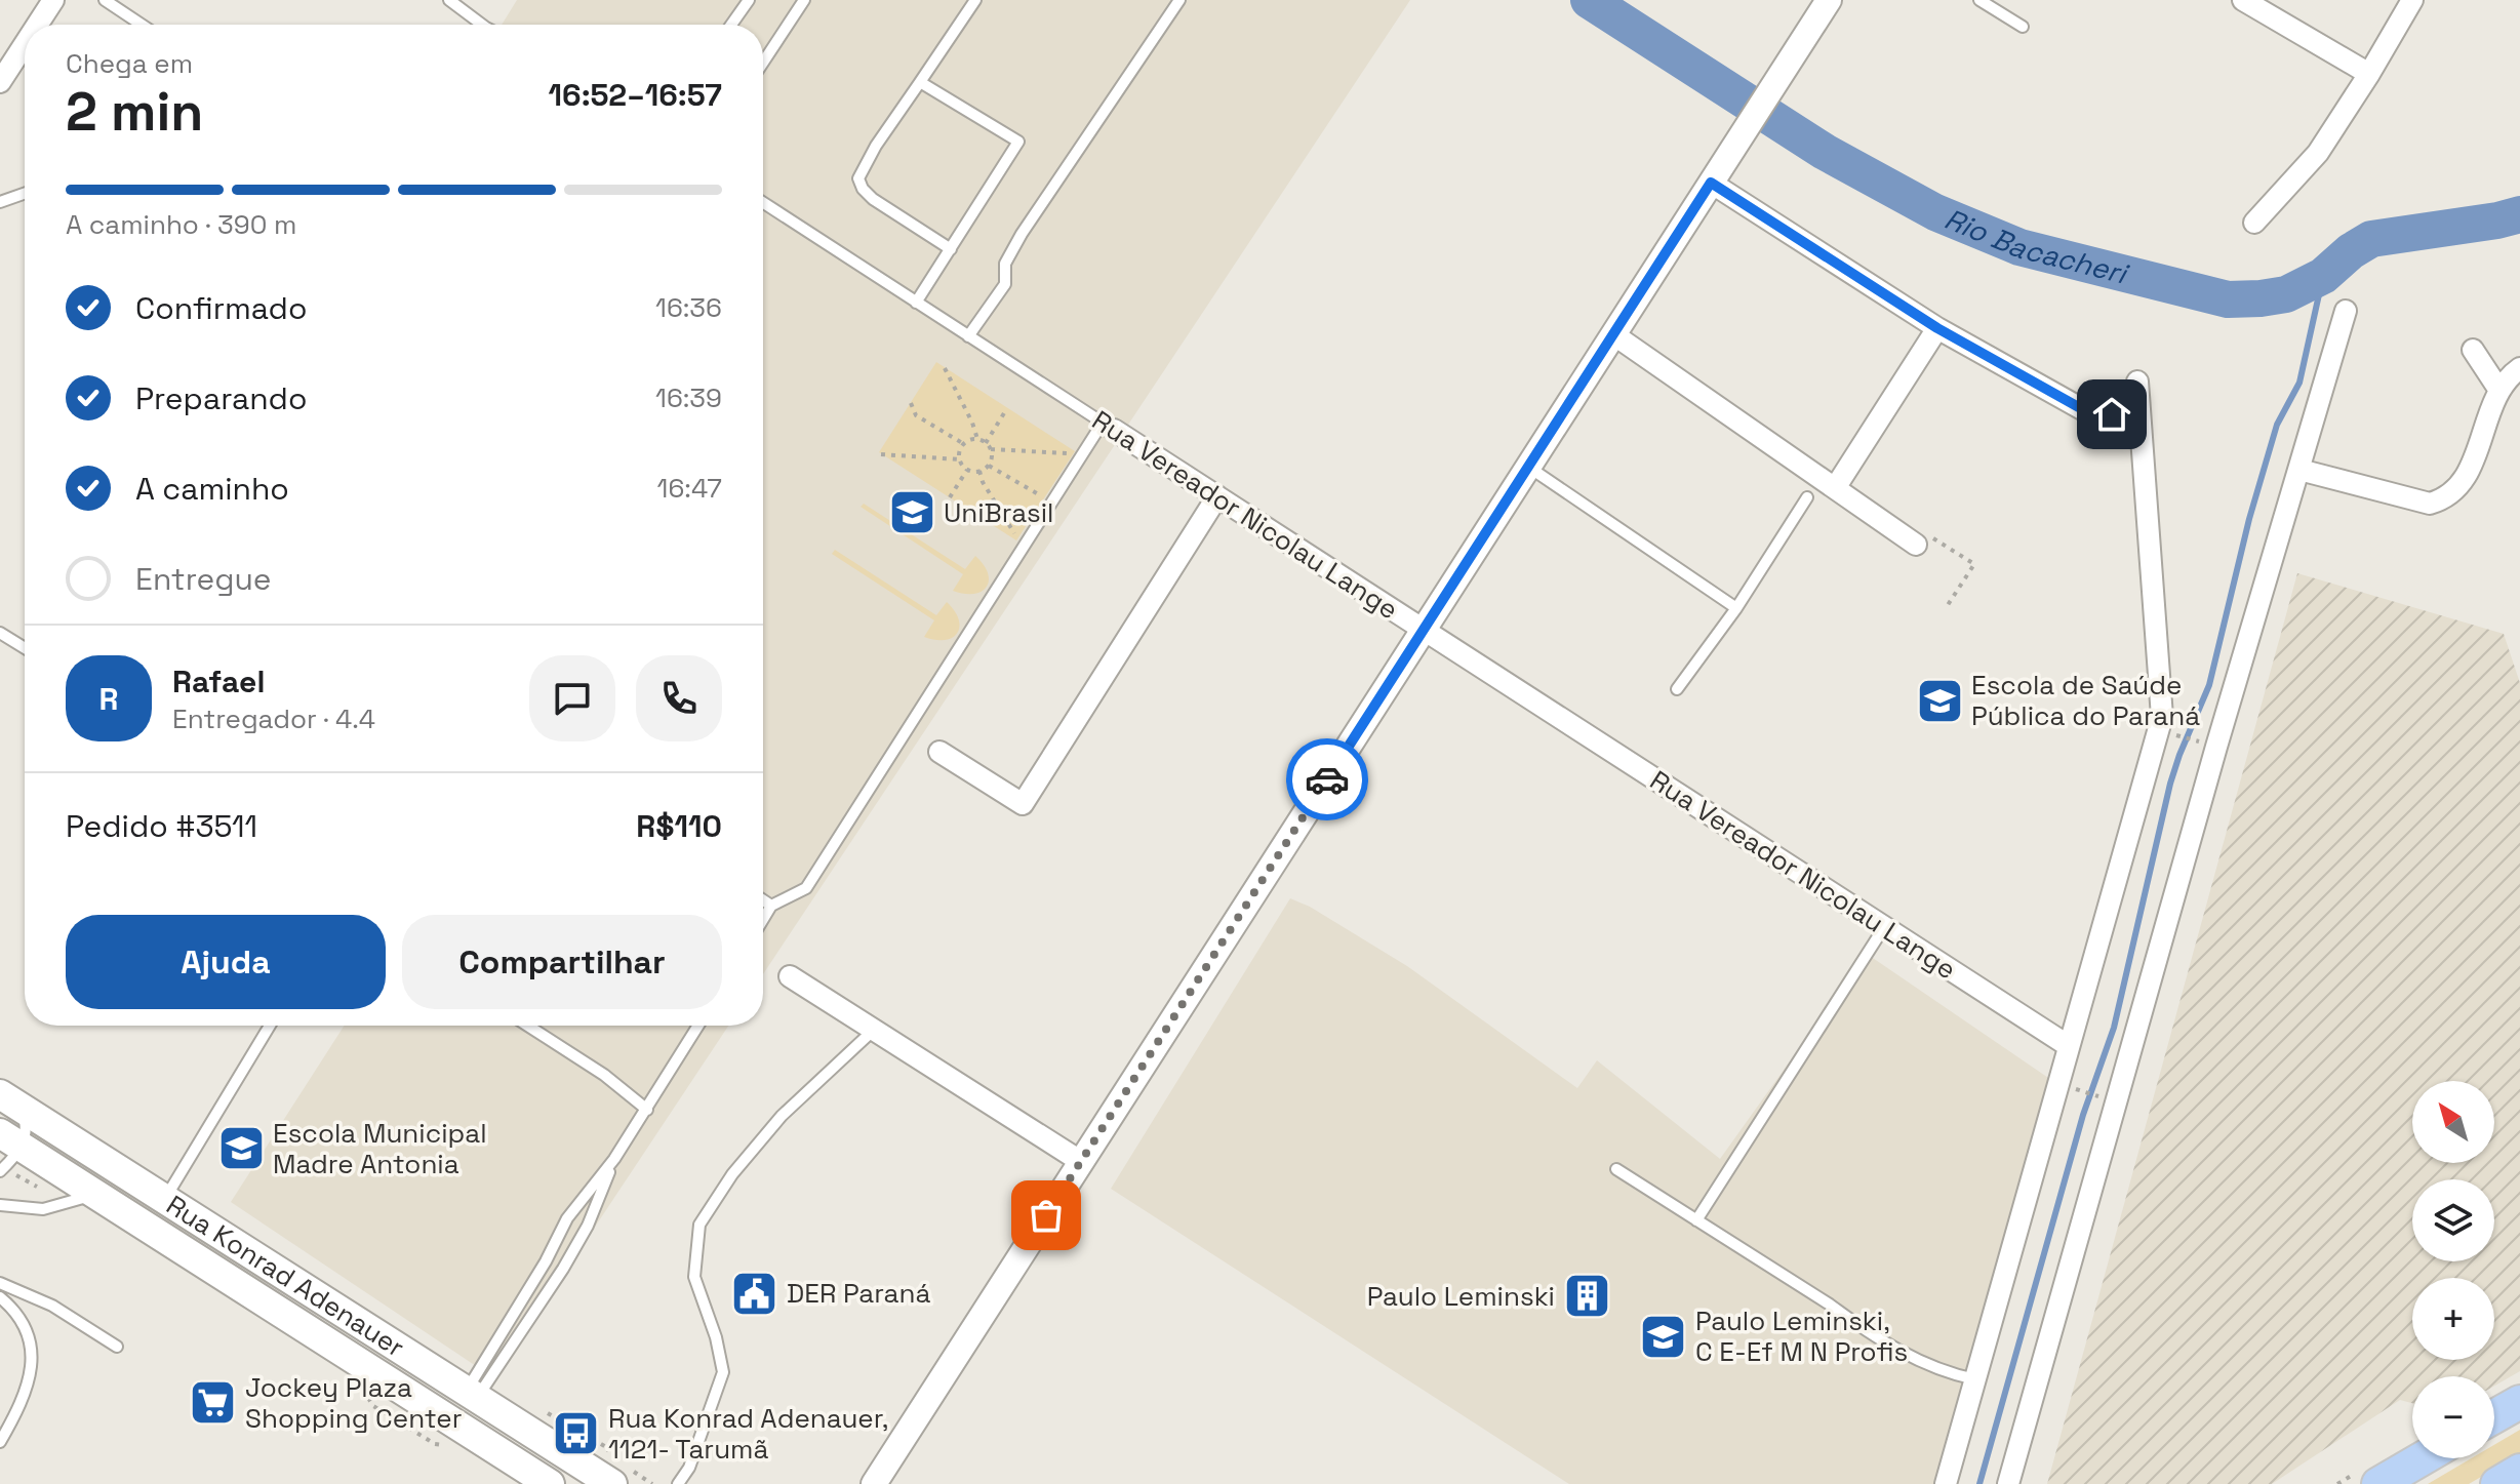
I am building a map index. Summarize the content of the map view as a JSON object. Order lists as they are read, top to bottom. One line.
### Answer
{"streets":{"main road":["Rua Konrad Adenauer"],"street":["Rua Vereador Nicolau Lange"]},"water":["Rio Bacacheri"],"places":{"school or university":["UniBrasil","Escola de Saúde Pública do Paraná","Escola Municipal Madre Antonia","Paulo Leminski, C E-Ef M N Profis"],"public building":["DER Paraná"],"building":["Paulo Leminski"],"supermarket":["Jockey Plaza Shopping Center"],"bus stop":["Rua Konrad Adenauer, 1121- Tarumã"]},"north":"top left","page":{"heading":["2 min","Chega em","16:52–16:57"],"panel":["Rafael","Entregador · 4.4","Pedido #3511","R$110"],"bar":"A caminho · 390 m","list":[["Confirmado","16:36"],["Preparando","16:39"],["A caminho","16:47"],"Entregue"],"round":"R","buttons":["Ajuda","Compartilhar"],"map_buttons":["+","−"]}}
